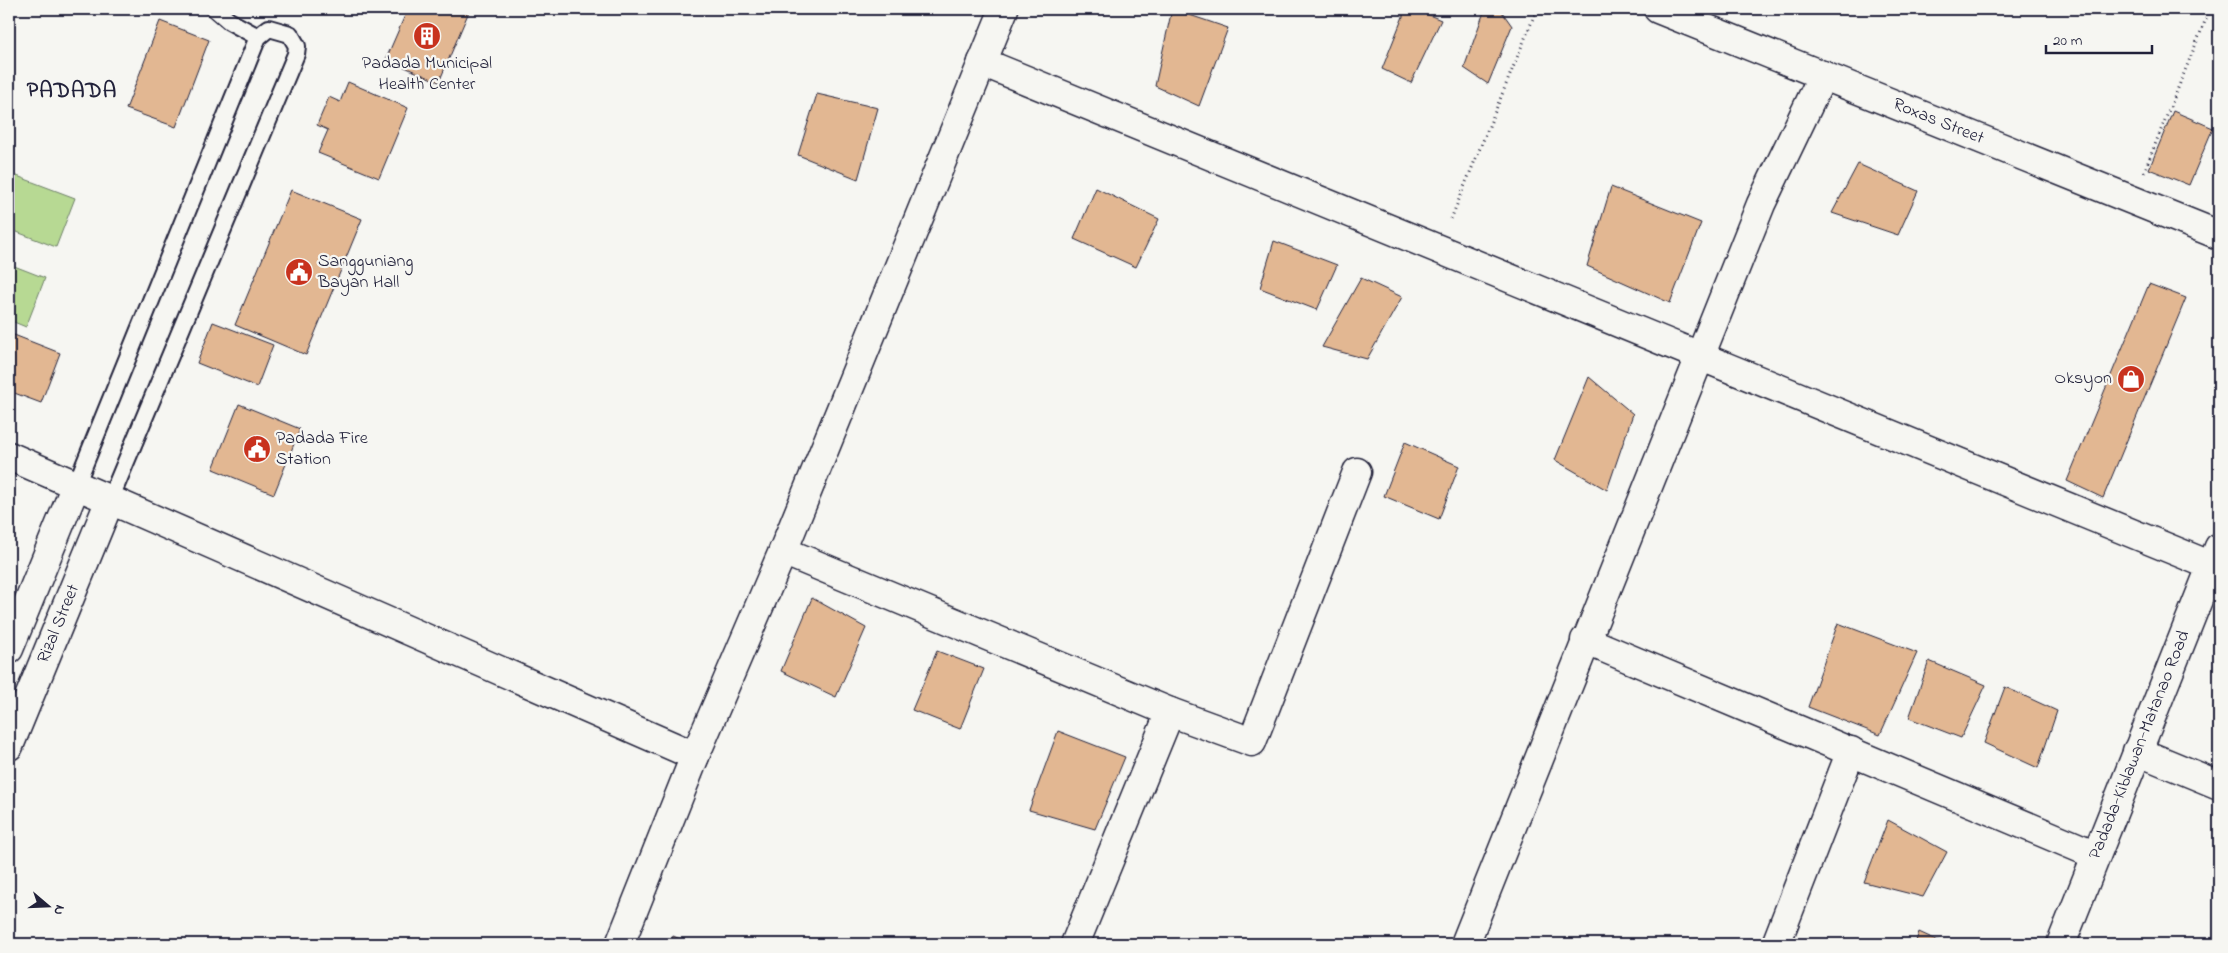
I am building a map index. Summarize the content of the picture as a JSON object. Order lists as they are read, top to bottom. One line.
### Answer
{"streets":{"street":["Roxas Street","Rizal Street","Padada-Kiblawan-Matanao Road"]},"districts":["PADADA"],"places":{"building":["Padada Municipal Health Center"],"public building":["Sangguniang Bayan Hall","Padada Fire Station"],"shop":["Oksyon"]},"scale_bar":"20 m","north":"right"}
